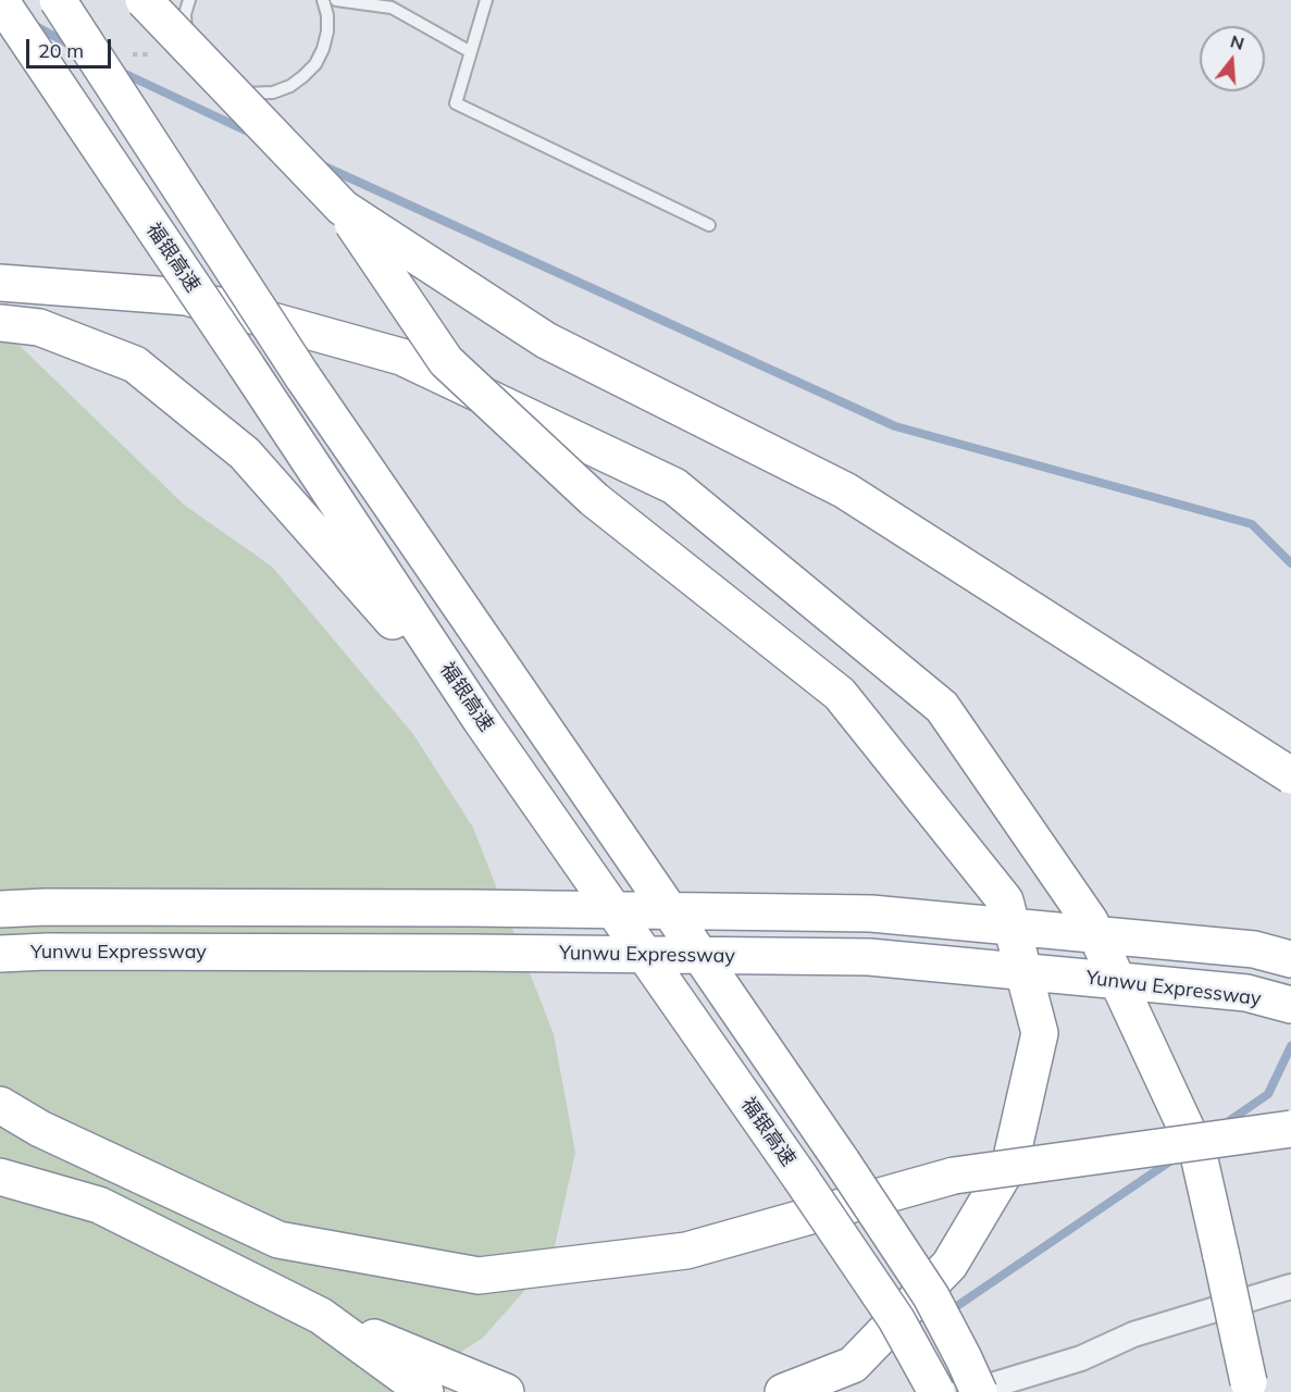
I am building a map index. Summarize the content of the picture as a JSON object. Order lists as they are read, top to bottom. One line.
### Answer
{"streets":{"highway":["福银高速","Yunwu Expressway"]},"scale_bar":"20 m","north":"top"}
